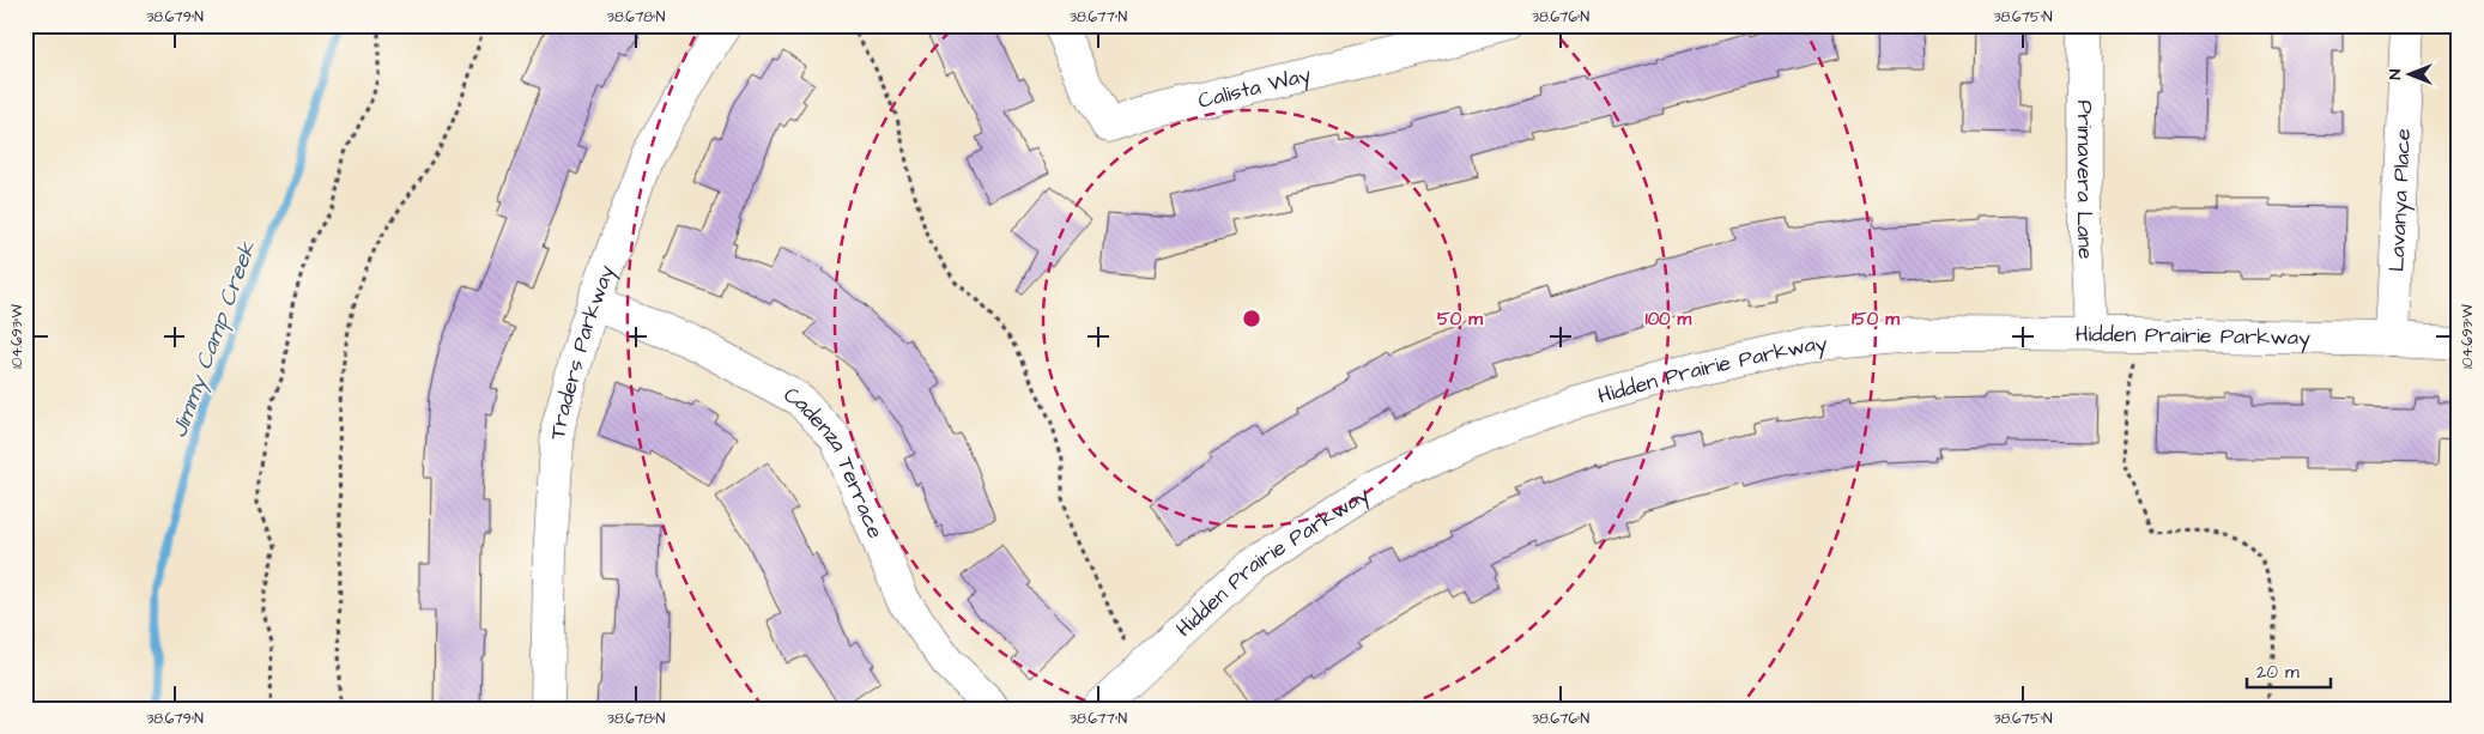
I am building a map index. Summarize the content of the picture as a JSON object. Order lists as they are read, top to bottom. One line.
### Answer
{"streets":{"street":["Calista Way","Primavera Lane","Lavanya Place","Hidden Prairie Parkway","Traders Parkway","Cadenza Terrace"]},"crossings":[["Primavera Lane","Hidden Prairie Parkway"],["Lavanya Place","Hidden Prairie Parkway"],["Traders Parkway","Cadenza Terrace"]],"water":["Jimmy Camp Creek"],"scale_bar":"20 m","north":"left","coordinates":["38.679°N","38.678°N","38.677°N","38.676°N","38.675°N","104.693°W"],"rings":["50 m","100 m","150 m"]}
